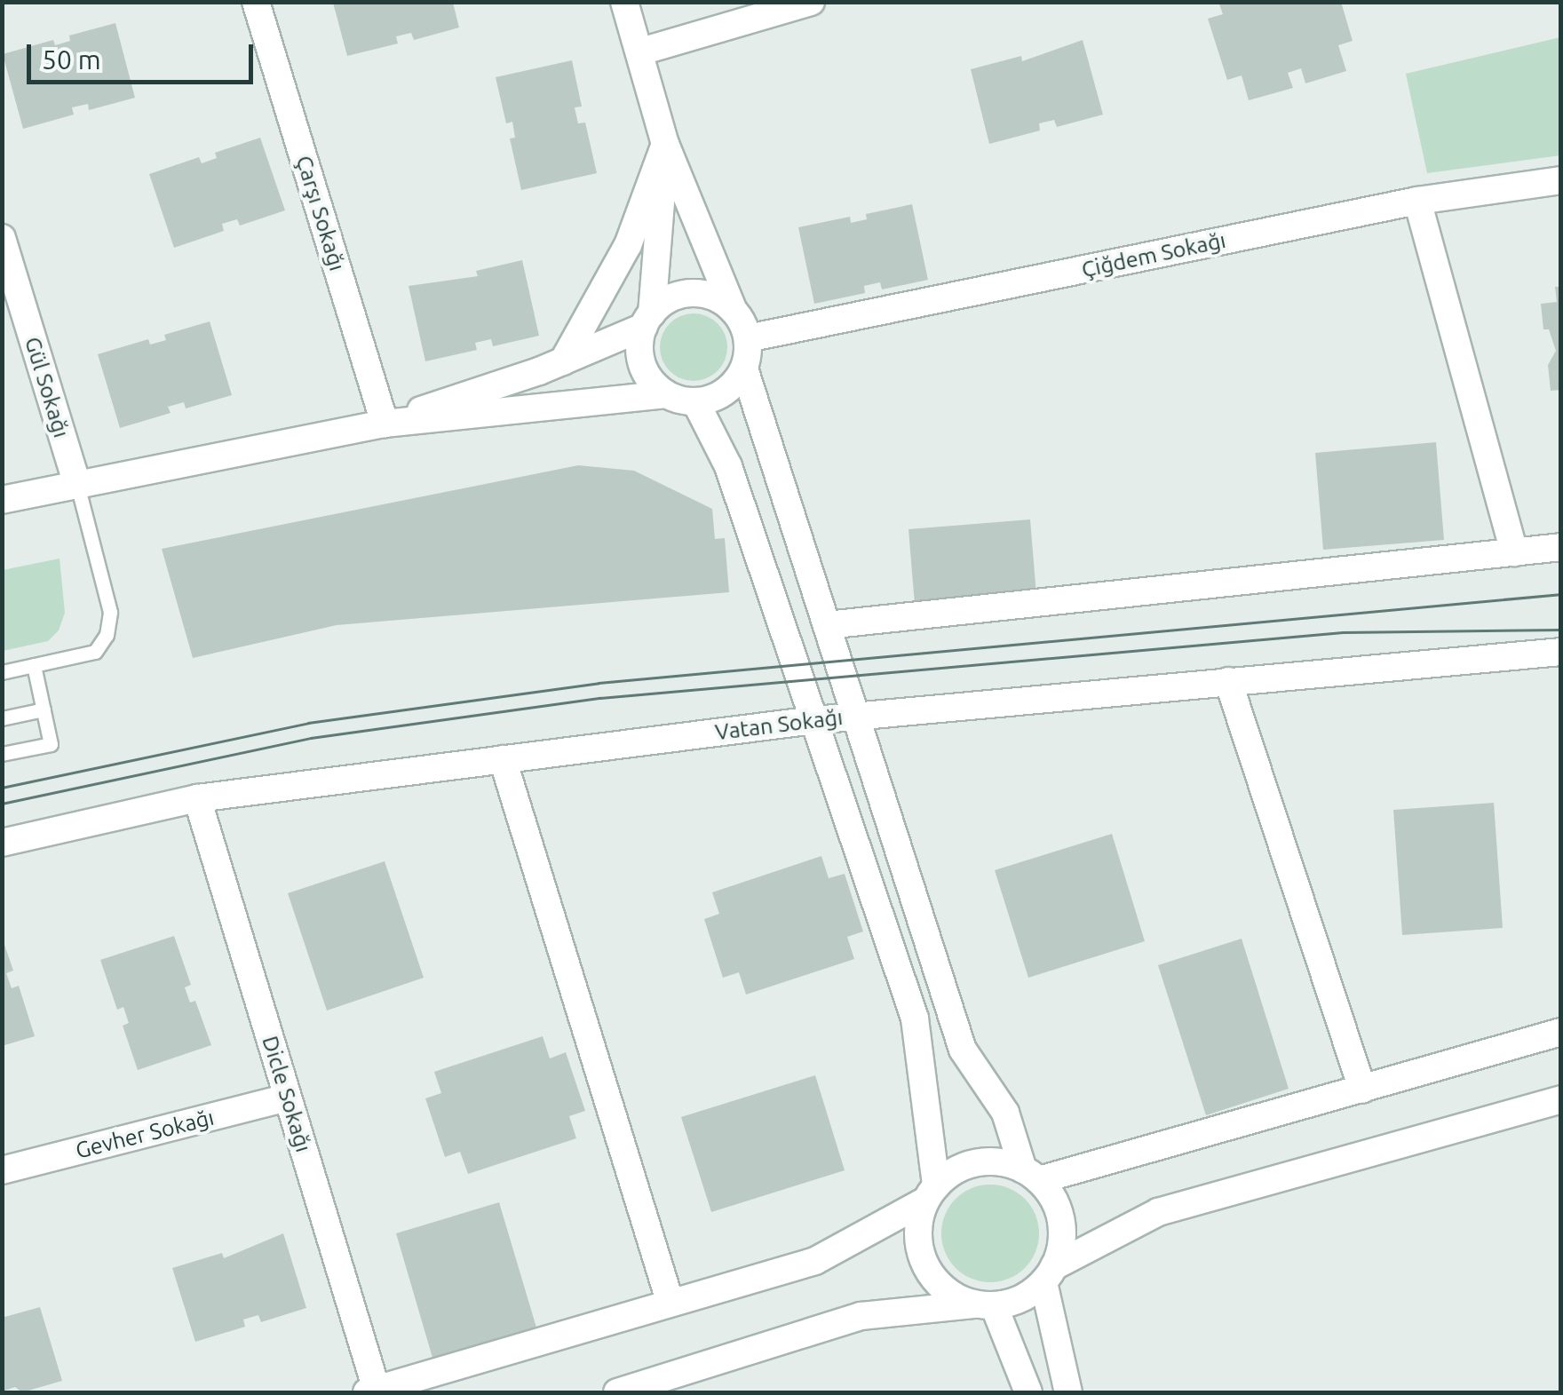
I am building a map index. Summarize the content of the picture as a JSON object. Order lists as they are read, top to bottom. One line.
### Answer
{"streets":{"street":["Çarşı Sokağı","Çiğdem Sokağı","Gül Sokağı","Vatan Sokağı","Dicle Sokağı","Gevher Sokağı"]},"crossings":[["Vatan Sokağı","Dicle Sokağı"],["Dicle Sokağı","Gevher Sokağı"]],"scale_bar":"50 m"}
